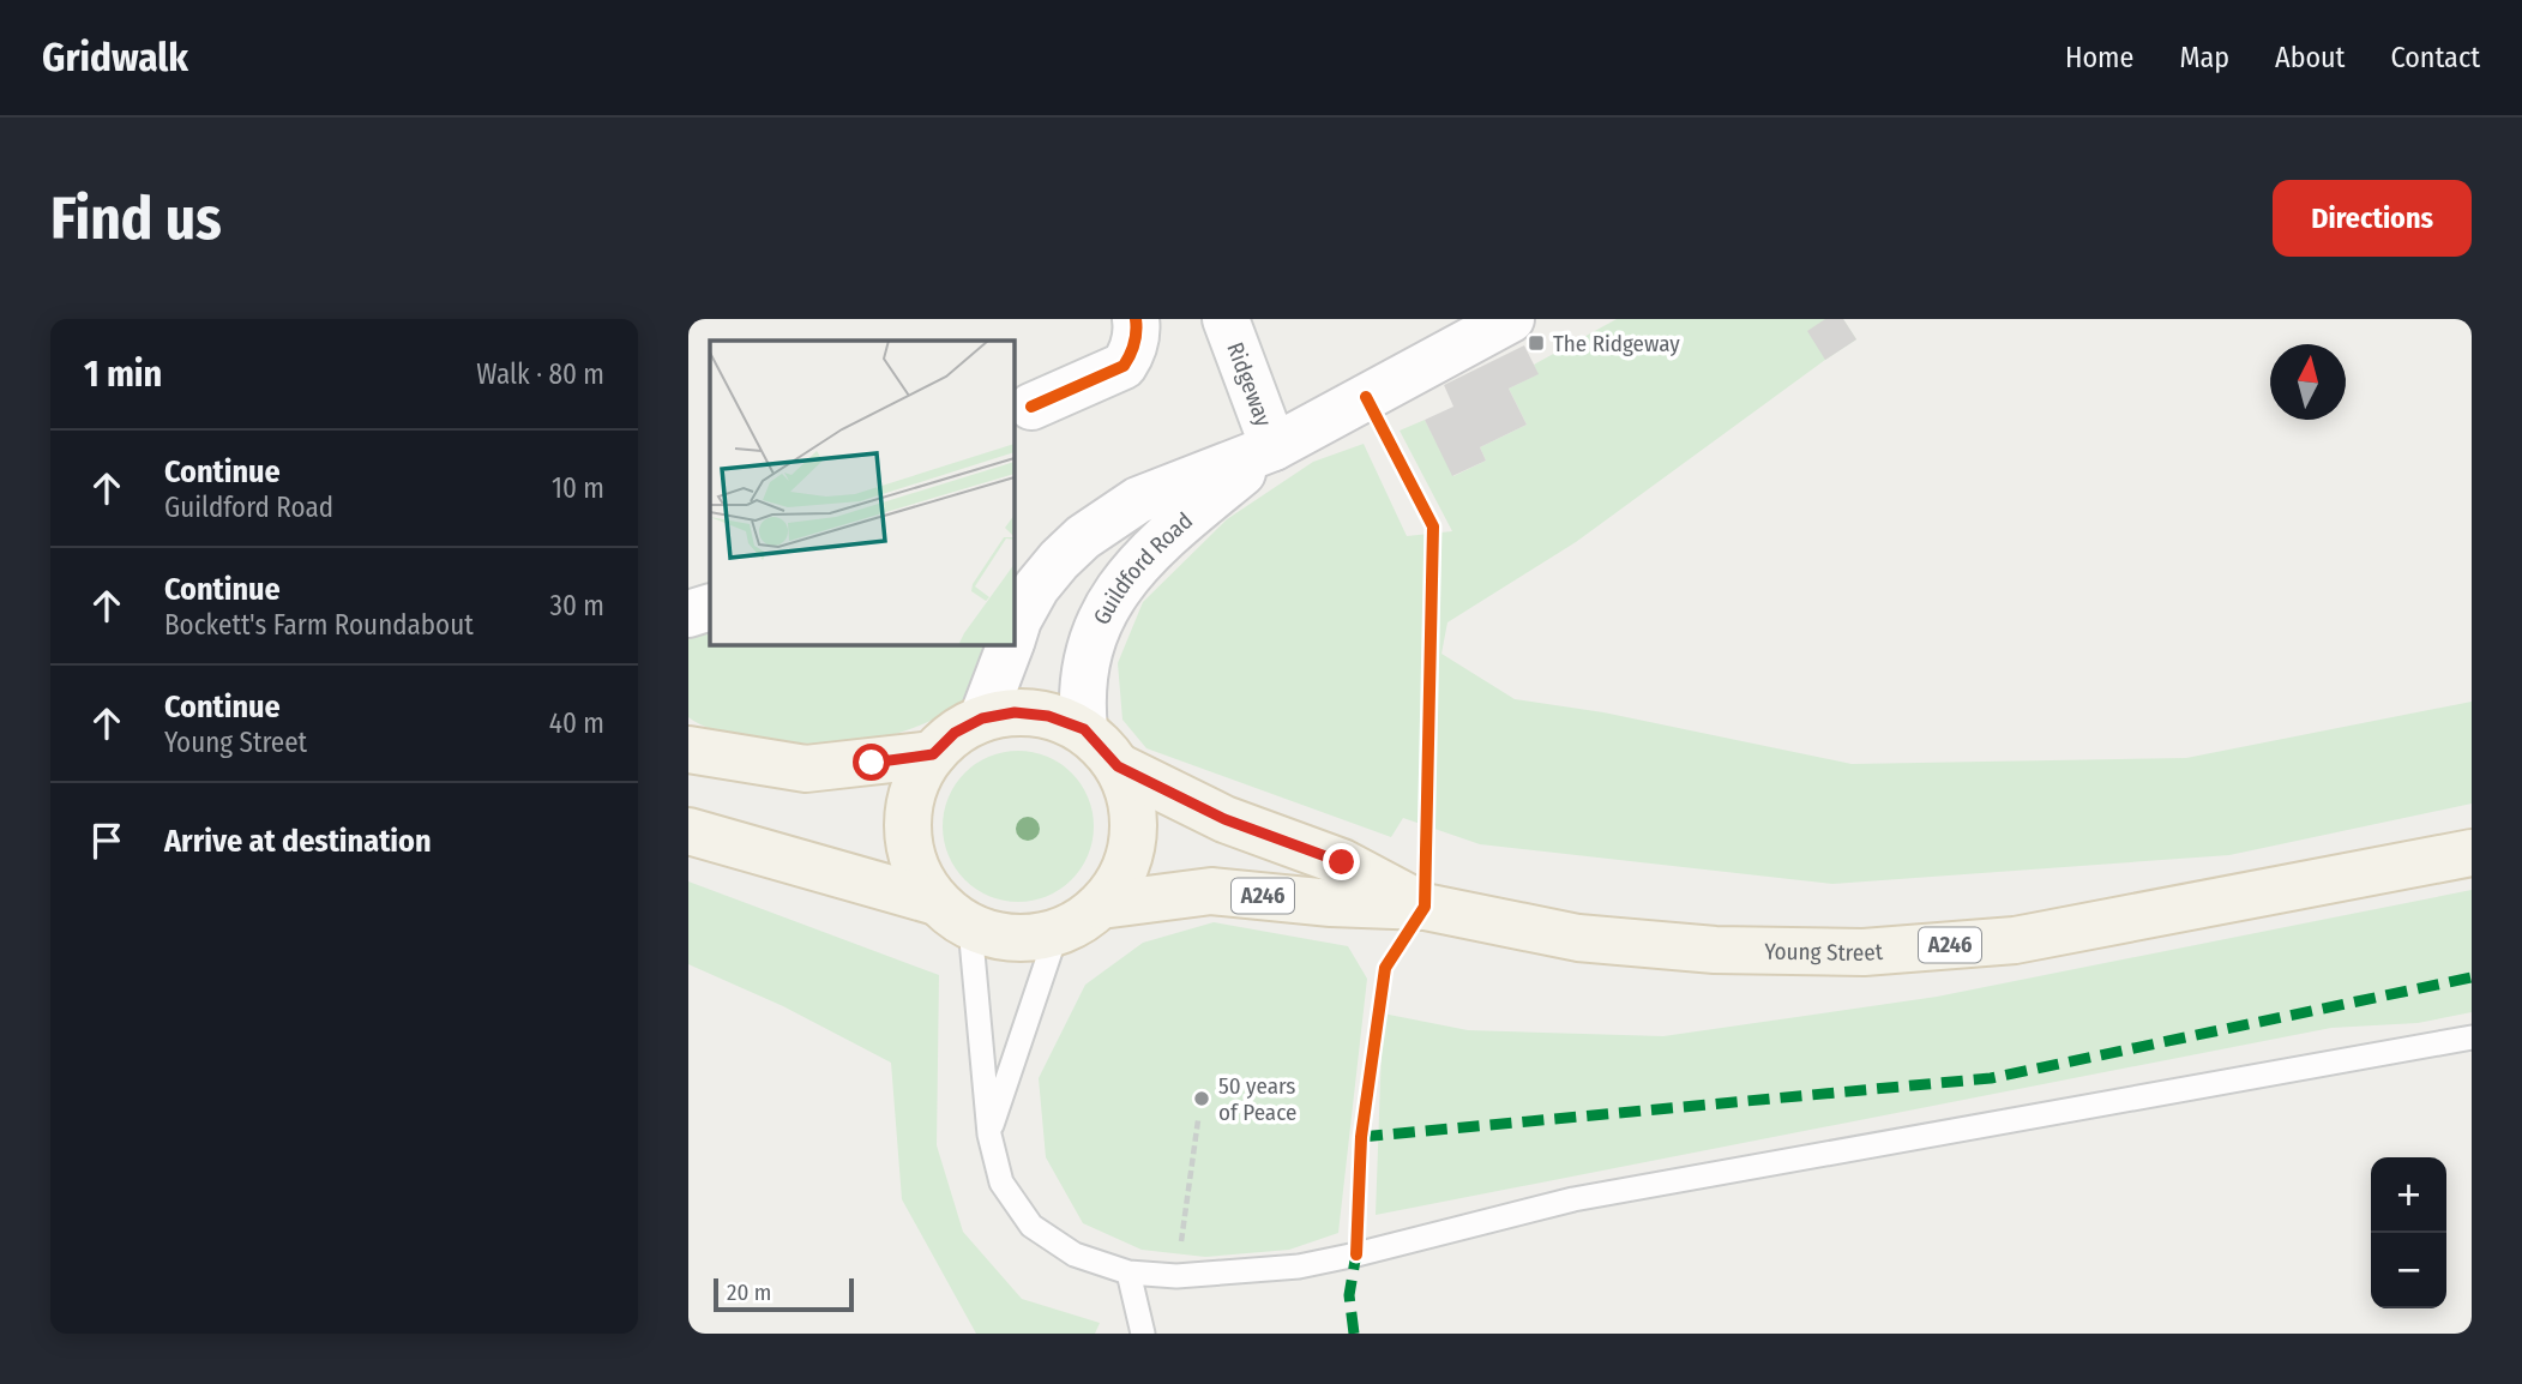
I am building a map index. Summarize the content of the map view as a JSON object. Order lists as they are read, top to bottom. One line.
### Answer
{"streets":{"main road":["Ridgeway","Guildford Road","A246","Young Street"]},"crossings":[["Ridgeway","Guildford Road"],["Guildford Road","Young Street"]],"places":{"transit":["The Ridgeway"],"other":["50 years of Peace"]},"scale_bar":"20 m","north":"top","page":{"header":"Gridwalk","nav":["Home","Map","About","Contact"],"buttons":"Directions","title":"Find us","heading":["1 min","Walk · 80 m"],"list":[["Continue","Guildford Road","10 m"],["Continue","Bockett's Farm Roundabout","30 m"],["Continue","Young Street","40 m"],"Arrive at destination"],"map_buttons":["+","−"],"scale":"20 m"}}
